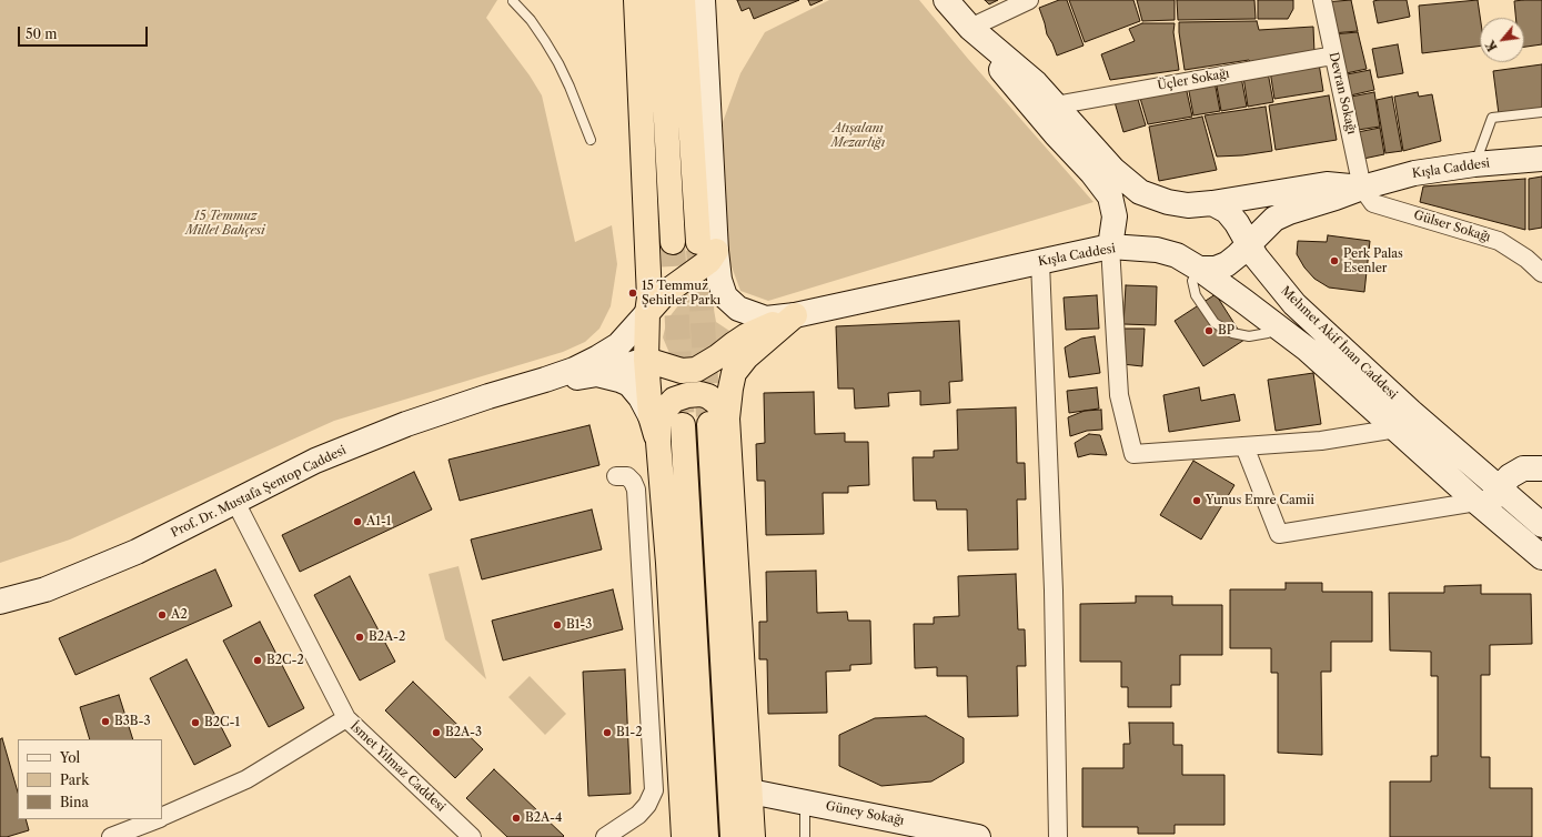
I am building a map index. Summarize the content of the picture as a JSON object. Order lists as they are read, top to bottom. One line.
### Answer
{"streets":{"main road":["Kışla Caddesi","Mehmet Akif İnan Caddesi","Prof. Dr. Mustafa Şentop Caddesi","Güney Sokağı"],"street":["Üçler Sokağı","Devran Sokağı","Gülser Sokağı","İsmet Yılmaz Caddesi"]},"crossings":[["Üçler Sokağı","Devran Sokağı"],["Devran Sokağı","Kışla Caddesi"],["Devran Sokağı","Gülser Sokağı"],["Kışla Caddesi","Gülser Sokağı"],["Kışla Caddesi","Mehmet Akif İnan Caddesi"],["Prof. Dr. Mustafa Şentop Caddesi","İsmet Yılmaz Caddesi"]],"parks":["Atışalanı Mezarlığı","15 Temmuz Millet Bahçesi"],"places":["Perk Palas Esenler","15 Temmuz Şehitler Parkı","BP","Yunus Emre Camii","A1-1","A2","B1-3","B2A-2","B2C-2","B3B-3","B2C-1","B2A-3","B1-2","B2A-4"],"legend":["Yol","Park","Bina"],"scale_bar":"50 m","north":"bottom left"}
